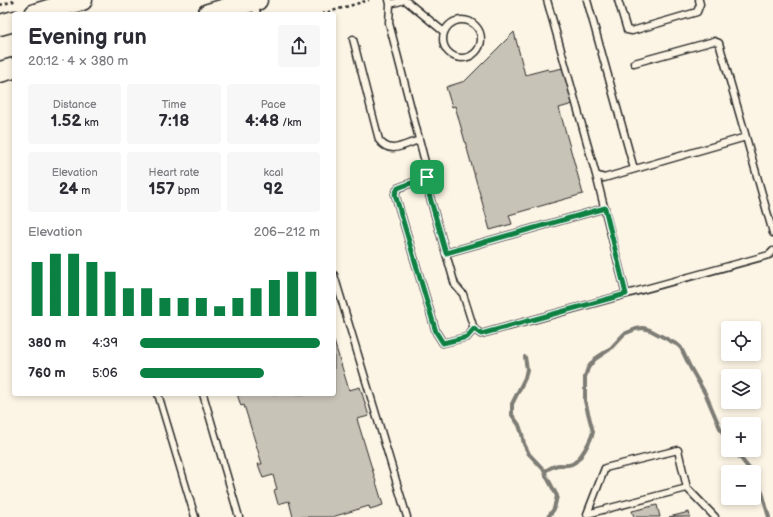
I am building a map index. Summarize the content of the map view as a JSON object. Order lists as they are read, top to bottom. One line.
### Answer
{"page":{"heading":["Evening run","20:12 · 4 × 380 m"],"stats":[["Distance","1.52 km"],["Time","7:18"],["Pace","4:48 /km"],["Elevation","24 m"],["Heart rate","157 bpm"],["kcal","92"]],"chart":["Elevation","206–212 m"],"map_buttons":["+","−"],"list":[{"name":"380 m","note":"4:39"},{"name":"760 m","note":"5:06"}]}}
